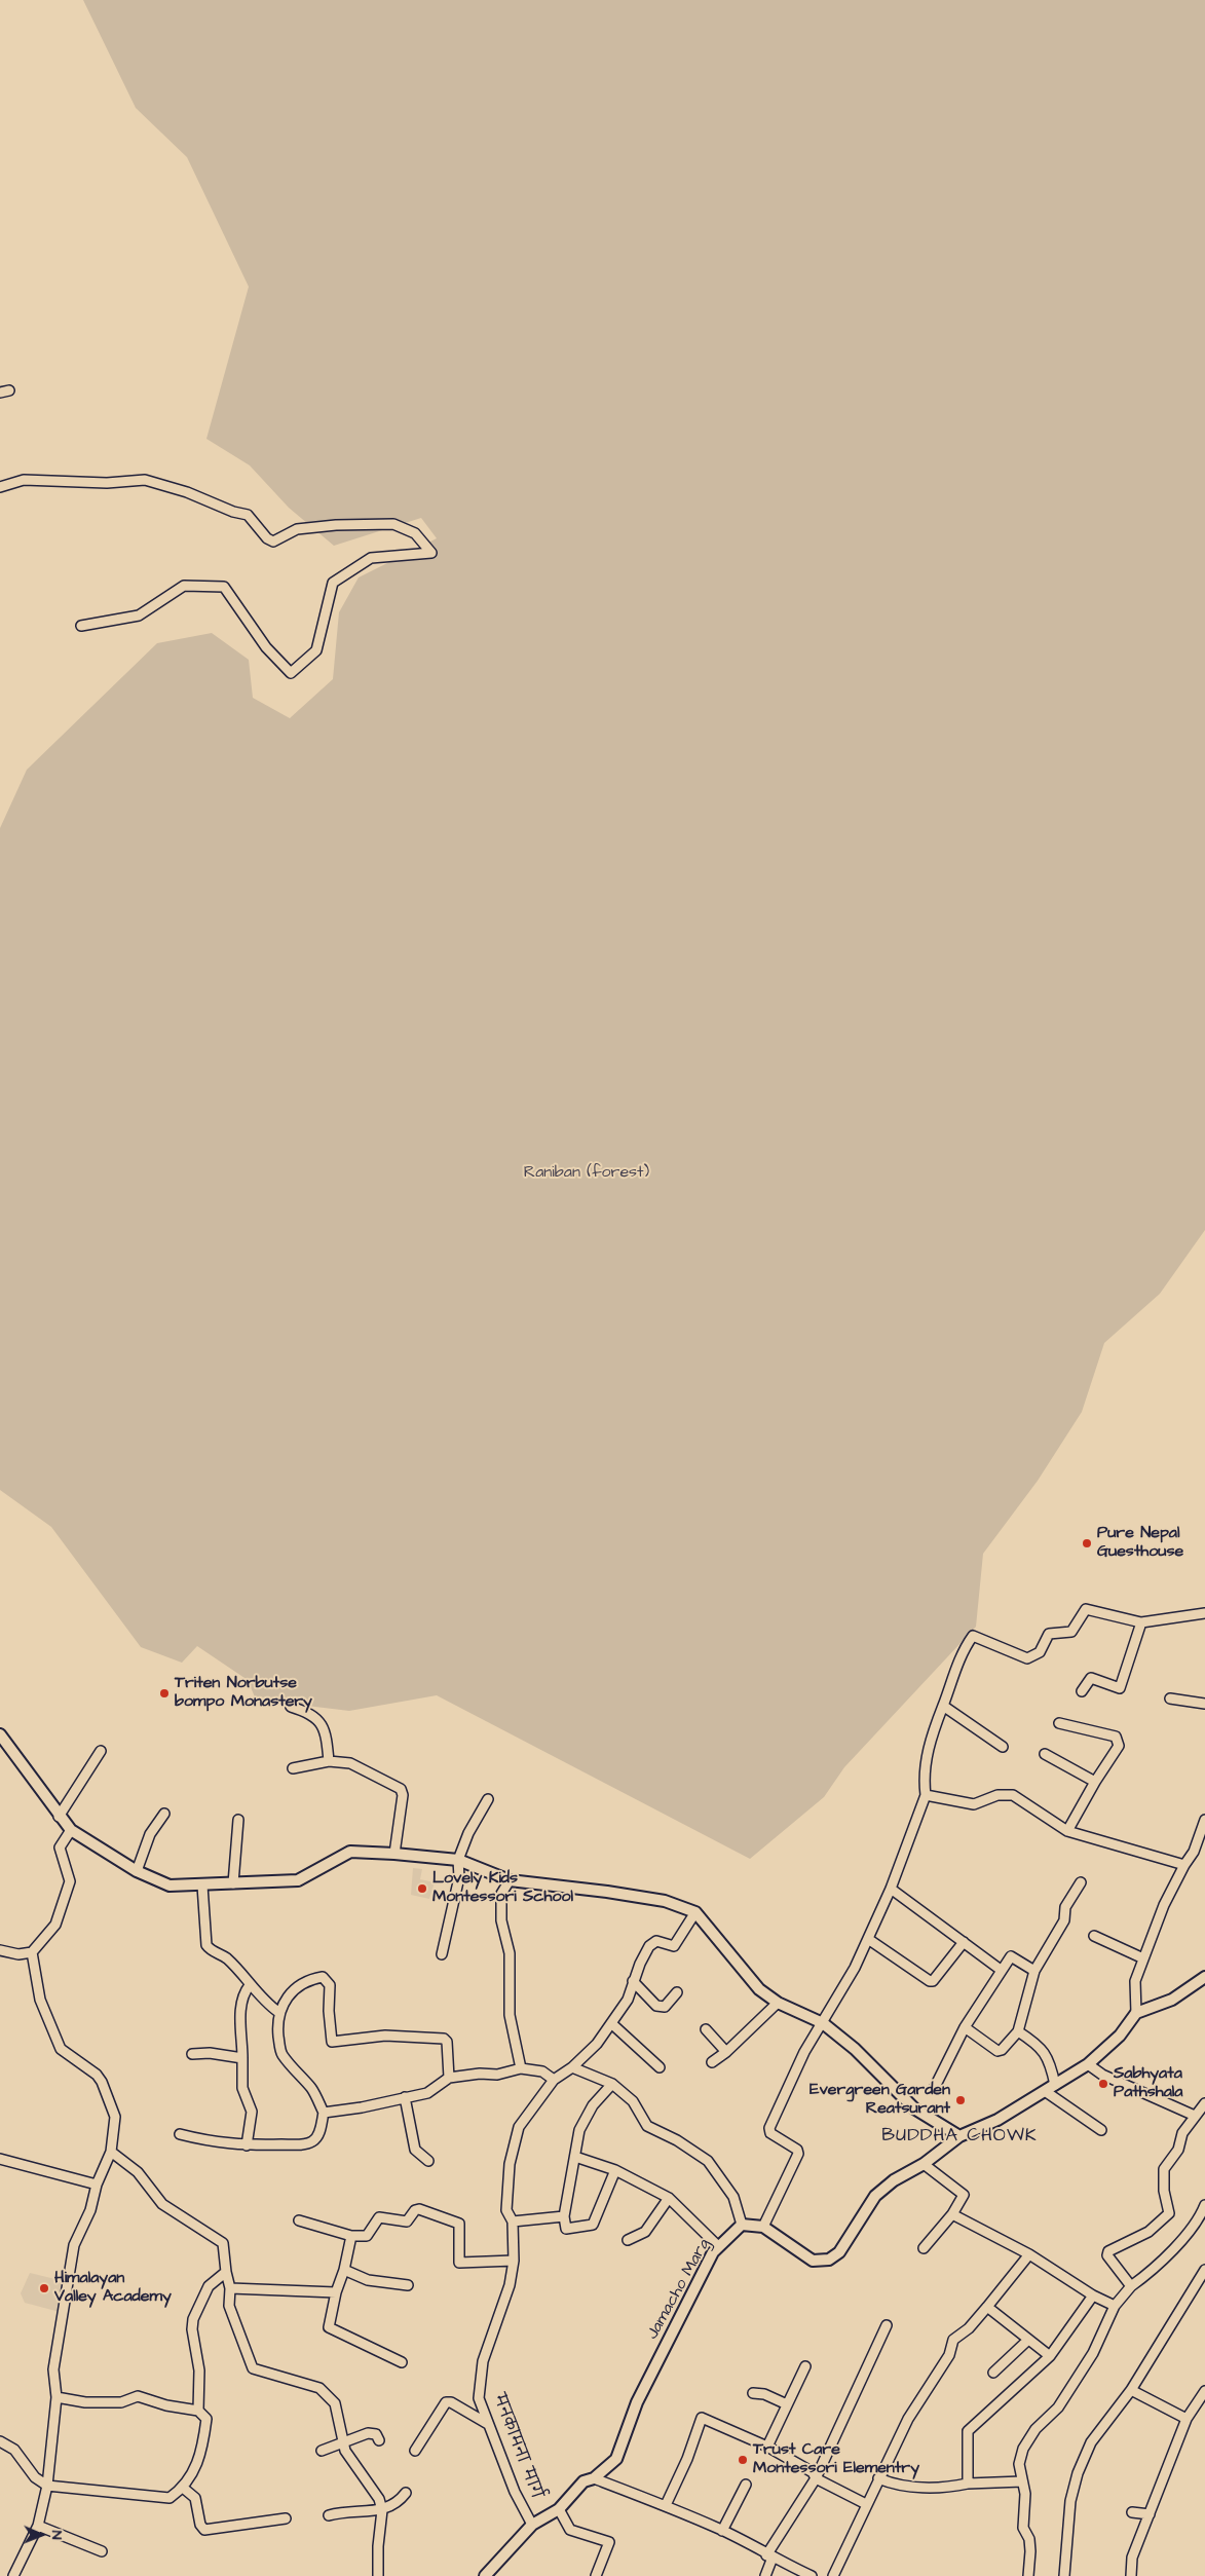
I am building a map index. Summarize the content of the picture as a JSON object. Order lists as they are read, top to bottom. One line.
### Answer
{"streets":{"street":["Jamacho Marg","मनकामना मार्ग"]},"crossings":[["Jamacho Marg","मनकामना मार्ग"]],"districts":["BUDDHA CHOWK"],"parks":["Raniban (forest)"],"places":["Pure Nepal Guesthouse","Triten Norbutse bompo Monastery","Lovely Kids Montessori School","Sabhyata Pathshala","Evergreen Garden Reatsurant","Himalayan Valley Academy","Trust Care Montessori Elementry"],"north":"right"}
